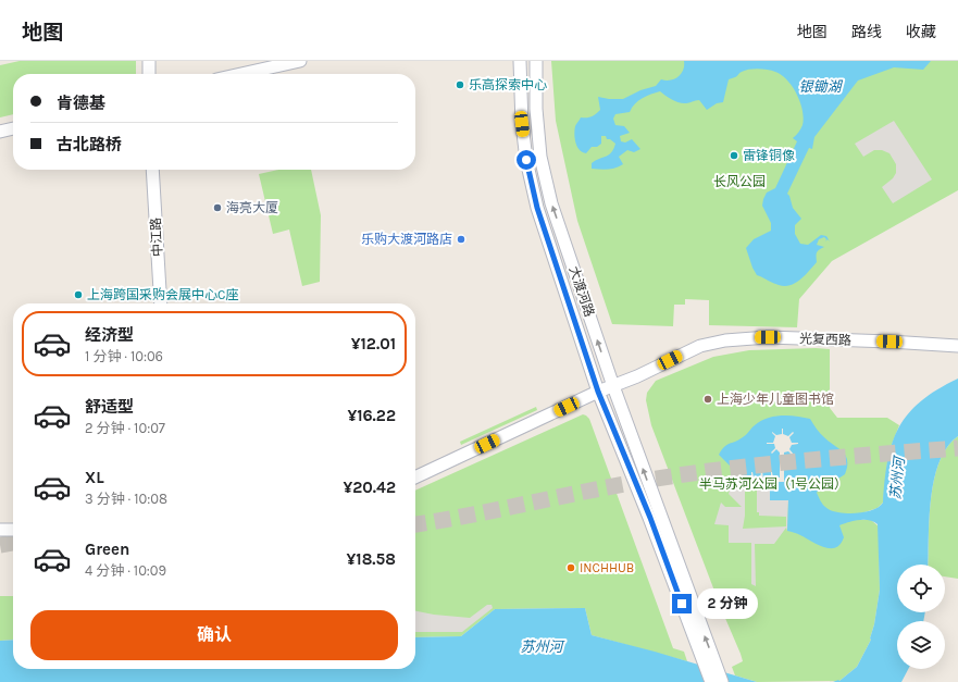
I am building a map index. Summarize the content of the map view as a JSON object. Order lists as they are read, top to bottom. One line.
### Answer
{"streets":{"main road":["中江路","大渡河路","光复西路"]},"crossings":[["大渡河路","光复西路"]],"water":["银锄湖","苏州河"],"parks":["长风公园","半马苏河公园（1号公园）"],"places":["乐高探索中心","雷锋铜像","海亮大厦","乐购大渡河路店","上海跨国采购会展中心C座","上海少年儿童图书馆","INCHHUB"],"page":{"header":"地图","nav":["地图","路线","收藏"],"banner":["肯德基","古北路桥"],"list":[{"name":"经济型","note":"1 分钟 · 10:06","value":"¥12.01"},{"name":"舒适型","note":"2 分钟 · 10:07","value":"¥16.22"},{"name":"XL","note":"3 分钟 · 10:08","value":"¥20.42"},{"name":"Green","note":"4 分钟 · 10:09","value":"¥18.58"}],"bubble":"2 分钟","buttons":"确认"}}
